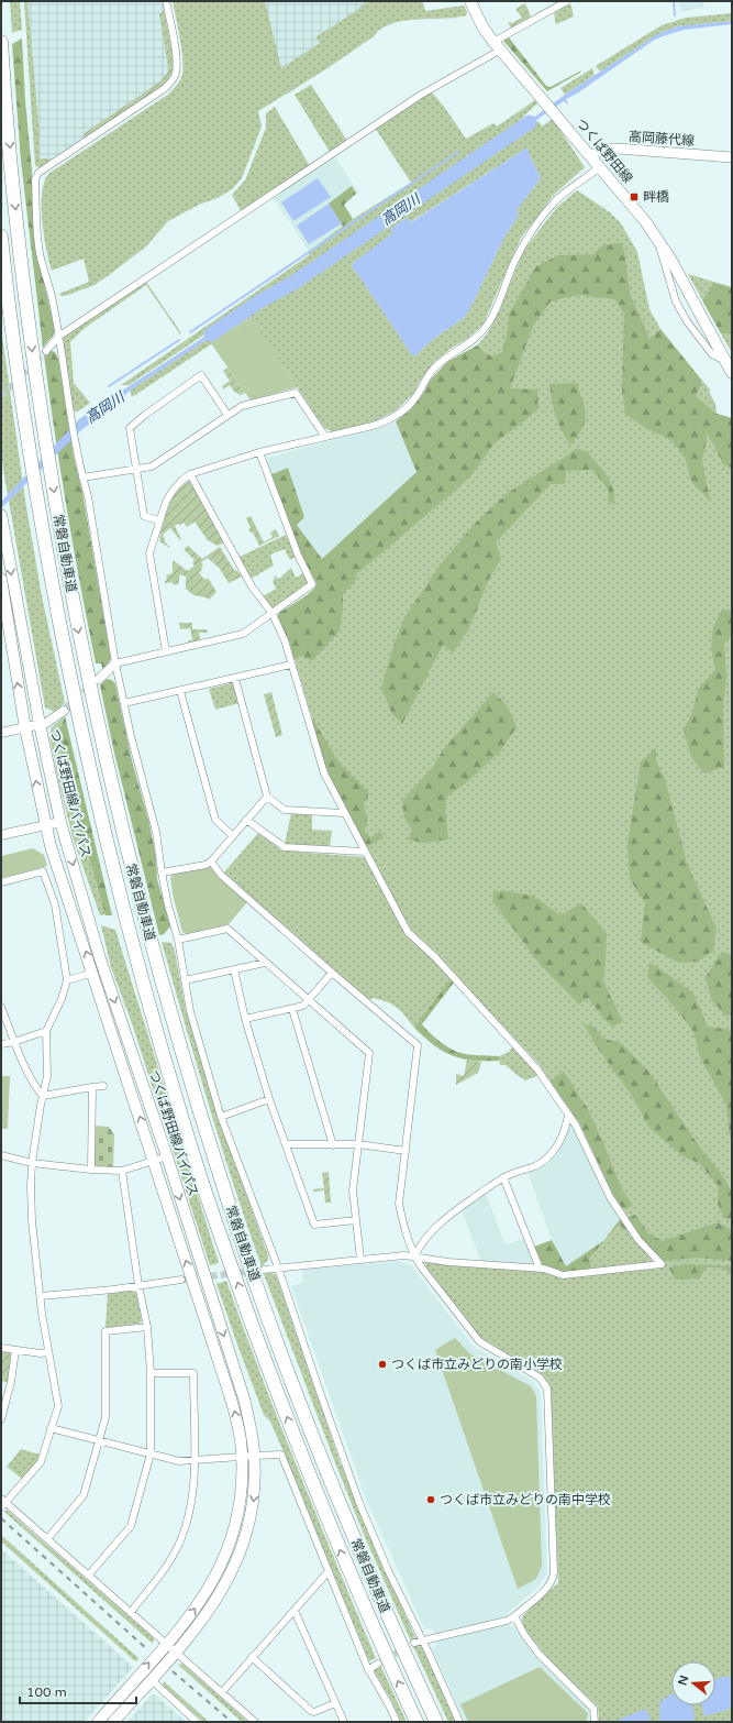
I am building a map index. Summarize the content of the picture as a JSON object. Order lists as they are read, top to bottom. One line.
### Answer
{"streets":{"highway":["常磐自動車道"],"main road":["高岡藤代線","つくば野田線","つくば野田線バイパス"]},"crossings":[["高岡藤代線","つくば野田線"]],"water":["高岡川"],"places":{"transit":["畔橋"],"other":["つくば市立みどりの南小学校","つくば市立みどりの南中学校"]},"scale_bar":"100 m","north":"left"}
